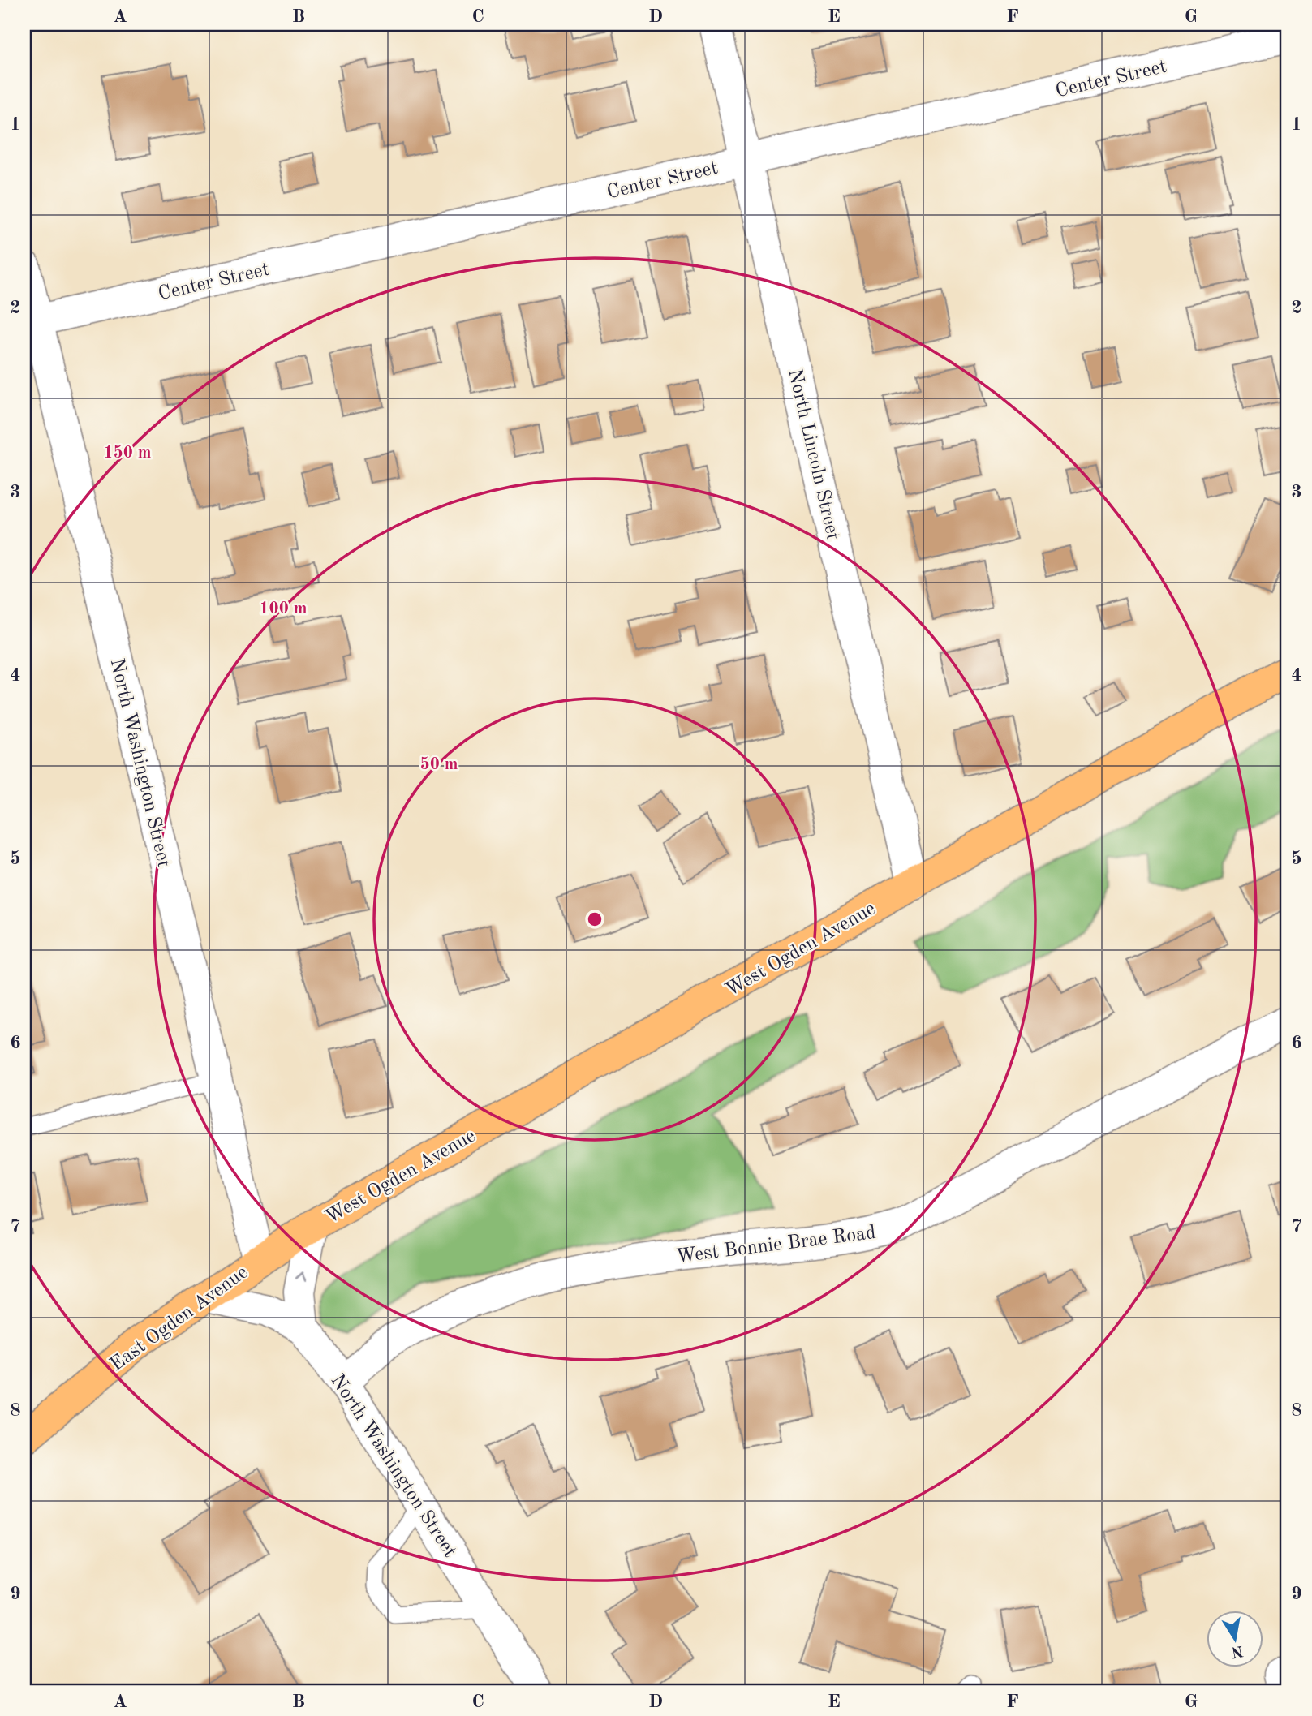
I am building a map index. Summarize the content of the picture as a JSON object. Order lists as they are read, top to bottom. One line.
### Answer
{"streets":{"main road":["West Ogden Avenue","East Ogden Avenue"],"street":["Center Street","North Lincoln Street","North Washington Street","West Bonnie Brae Road"]},"crossings":[["Center Street","North Lincoln Street"],["Center Street","North Washington Street"],["North Lincoln Street","West Ogden Avenue"],["North Washington Street","West Bonnie Brae Road"],["North Washington Street","East Ogden Avenue"],["West Ogden Avenue","East Ogden Avenue"]],"north":"bottom","grid":{"columns":["A","B","C","D","E","F","G"],"rows":["1","2","3","4","5","6","7","8","9"]},"rings":["150 m","100 m","50 m"]}
